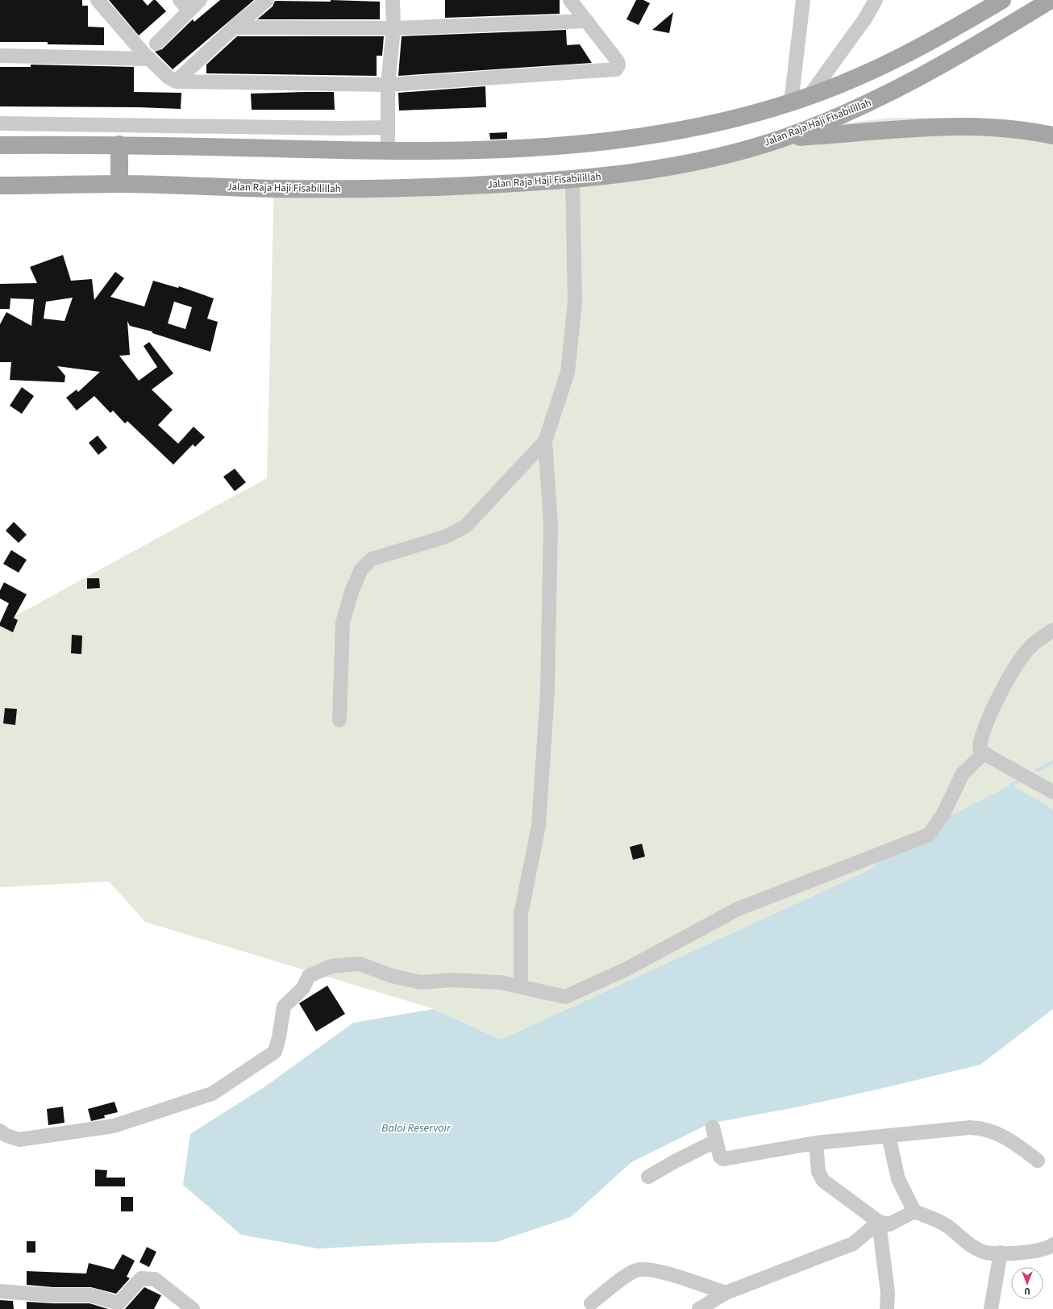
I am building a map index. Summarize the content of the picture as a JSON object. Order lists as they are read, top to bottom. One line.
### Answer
{"streets":{"main road":["Jalan Raja Haji Fisabilillah"]},"water":["Baloi Reservoir"],"north":"bottom"}
